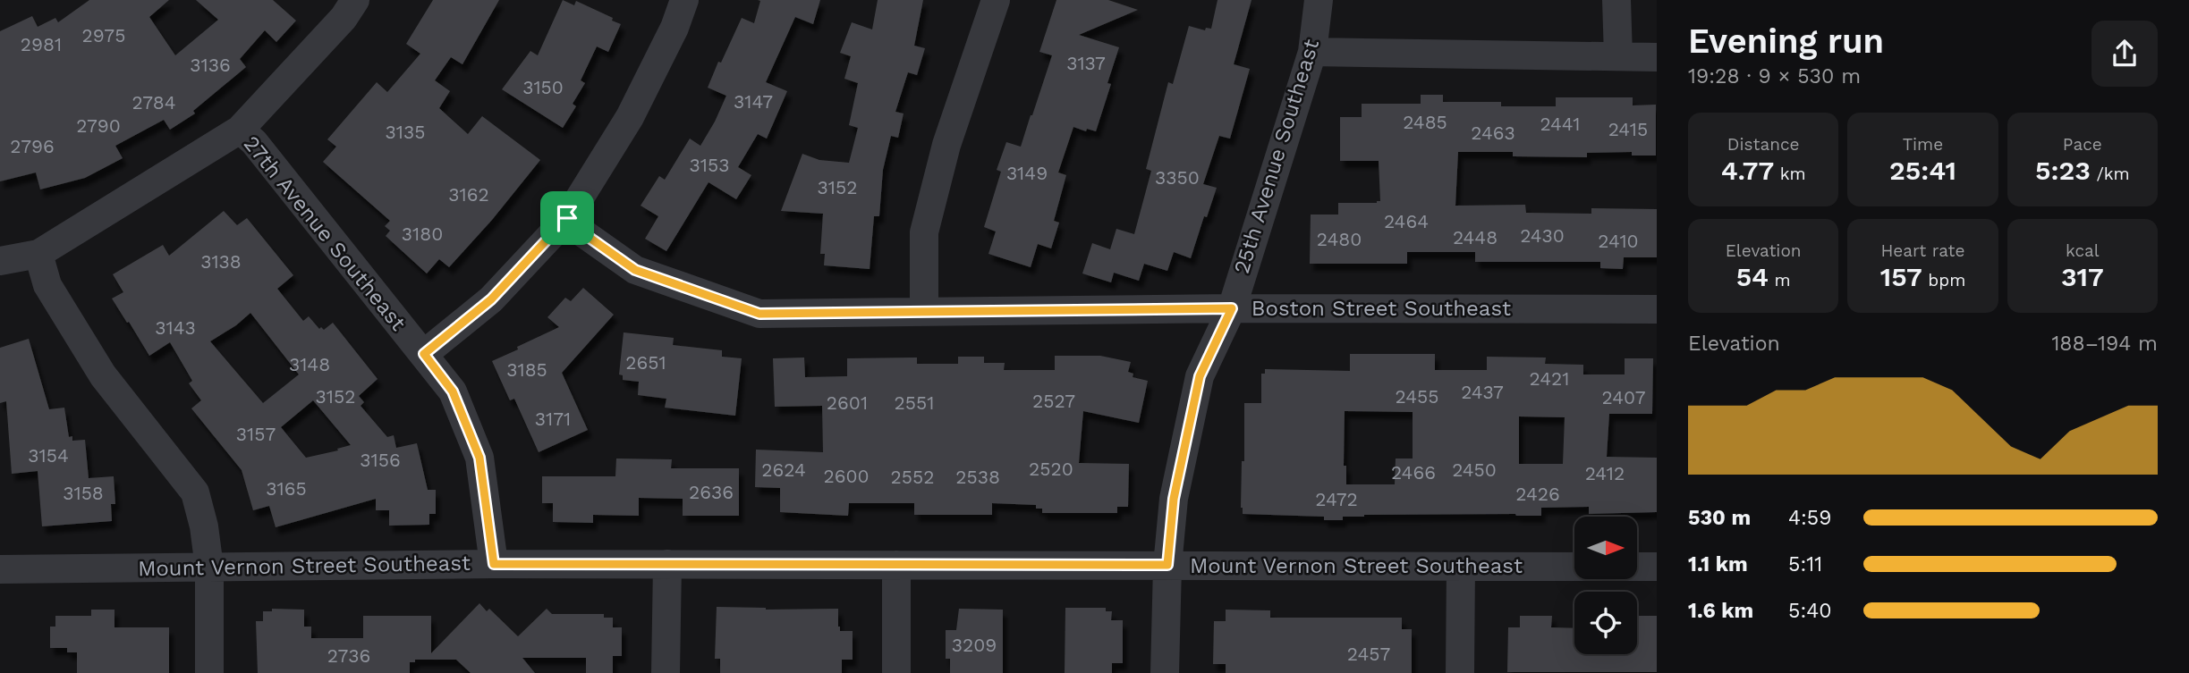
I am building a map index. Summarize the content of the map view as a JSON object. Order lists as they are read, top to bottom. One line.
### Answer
{"streets":{"street":["25th Avenue Southeast","27th Avenue Southeast","Boston Street Southeast","Mount Vernon Street Southeast"]},"crossings":[["25th Avenue Southeast","Boston Street Southeast"],["25th Avenue Southeast","Mount Vernon Street Southeast"],["27th Avenue Southeast","Mount Vernon Street Southeast"]],"house_numbers":["2975","2981","3137","3136","3150","3147","2784","2485","2441","2790","2415","3135","2463","2796","3153","3149","3350","3152","3162","2464","3180","2430","2448","2480","2410","3138","3143","2651","3148","3185","2421","2437","3152","2455","2407","2527","2601","2551","3171","3157","3154","3156","2520","2624","2450","2466","2412","2600","2552","2538","3165","2636","3158","2426","2472","3209","2457","2736"],"north":"right","page":{"heading":["Evening run","19:28 · 9 × 530 m"],"stats":[["Distance","4.77 km"],["Time","25:41"],["Pace","5:23 /km"],["Elevation","54 m"],["Heart rate","157 bpm"],["kcal","317"]],"chart":["Elevation","188–194 m"],"list":[{"name":"530 m","note":"4:59"},{"name":"1.1 km","note":"5:11"},{"name":"1.6 km","note":"5:40"}]}}
